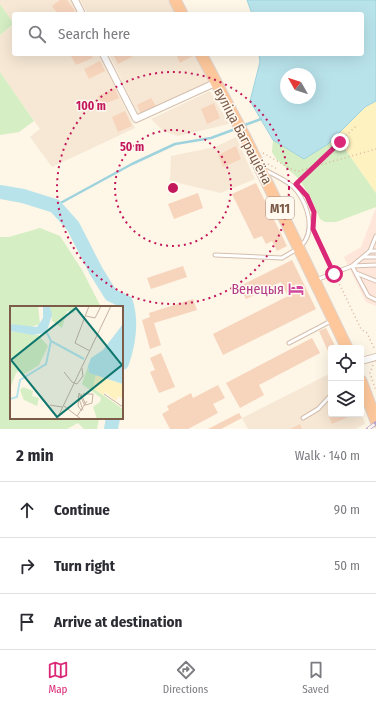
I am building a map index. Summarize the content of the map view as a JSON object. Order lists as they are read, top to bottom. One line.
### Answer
{"streets":{"highway":["вуліца Баграціёна","М11"]},"places":{"hotel":["Венецыя"]},"north":"top left","page":{"search":"Search here","heading":["2 min","Walk · 140 m"],"list":[["Continue","90 m"],["Turn right","50 m"],"Arrive at destination"],"nav":["Map","Directions","Saved"]},"rings":["100 m","50 m"]}
